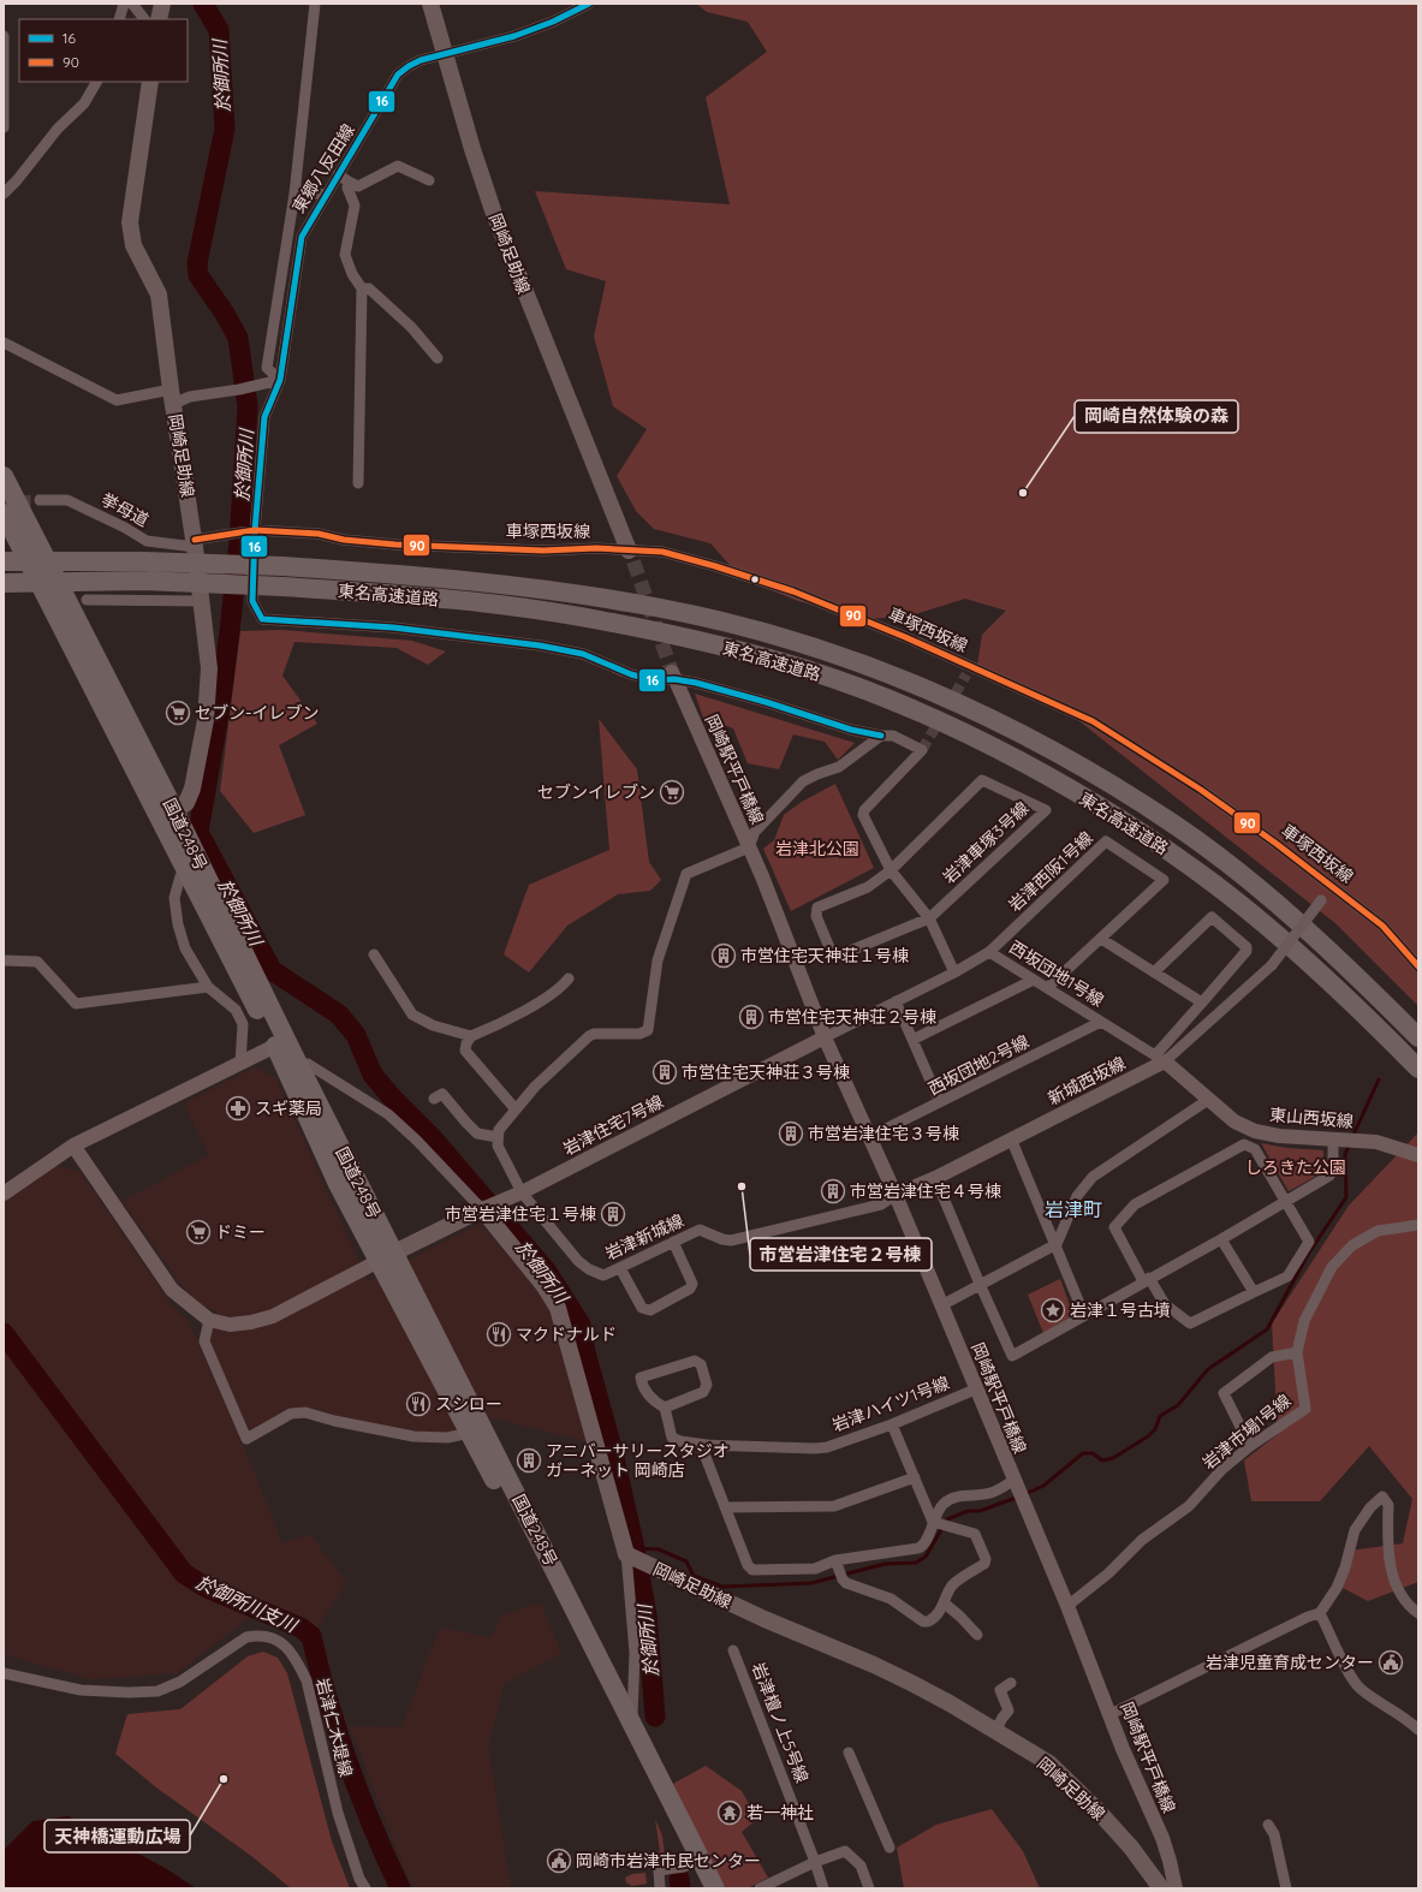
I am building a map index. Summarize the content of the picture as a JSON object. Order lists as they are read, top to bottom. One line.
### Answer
{"streets":{"highway":["東名高速道路","国道248号"],"main road":["岡崎足助線"],"street":["東郷八反田線","挙母道","車塚西坂線","岡崎駅平戸橋線","岩津車塚3号線","岩津西阪1号線","西坂団地1号線","西坂団地2号線","新城西坂線","東山西坂線","岩津住宅7号線","岩津新城線","岩津ハイツ1号線","岩津市場1号線","岩津檀ノ上5号線","岩津仁木堤線"]},"crossings":[["東郷八反田線","岡崎足助線"],["東郷八反田線","車塚西坂線"],["東郷八反田線","岡崎駅平戸橋線"],["岡崎足助線","挙母道"],["岡崎足助線","車塚西坂線"],["岡崎足助線","国道248号"],["挙母道","車塚西坂線"],["車塚西坂線","新城西坂線"],["岡崎駅平戸橋線","西坂団地1号線"],["岡崎駅平戸橋線","西坂団地2号線"],["岡崎駅平戸橋線","新城西坂線"],["岡崎駅平戸橋線","岩津住宅7号線"],["岡崎駅平戸橋線","岩津新城線"],["岡崎駅平戸橋線","岩津ハイツ1号線"],["岡崎駅平戸橋線","岩津市場1号線"],["岩津西阪1号線","西坂団地1号線"],["西坂団地1号線","西坂団地2号線"],["西坂団地1号線","新城西坂線"],["西坂団地1号線","東山西坂線"],["西坂団地1号線","岩津住宅7号線"],["新城西坂線","東山西坂線"],["新城西坂線","岩津新城線"],["岩津住宅7号線","岩津新城線"]],"districts":["岩津町"],"water":["於御所川","於御所川支川"],"parks":["岩津北公園","しろきた公園"],"places":{"other":["岡崎自然体験の森","市営岩津住宅２号棟","天神橋運動広場"],"supermarket":["セブン-イレブン","セブンイレブン","ドミー"],"building":["市営住宅天神荘１号棟","市営住宅天神荘２号棟","市営住宅天神荘３号棟","市営岩津住宅３号棟","市営岩津住宅４号棟","市営岩津住宅１号棟","アニバーサリースタジオ ガーネット 岡崎店"],"pharmacy":["スギ薬局"],"place":["岩津１号古墳"],"restaurant":["マクドナルド","スシロー"],"public building":["岩津児童育成センター","岡崎市岩津市民センター"],"temple":["若一神社"]},"lines":["transit line 16","transit line 90"],"legend":["16","90"]}
